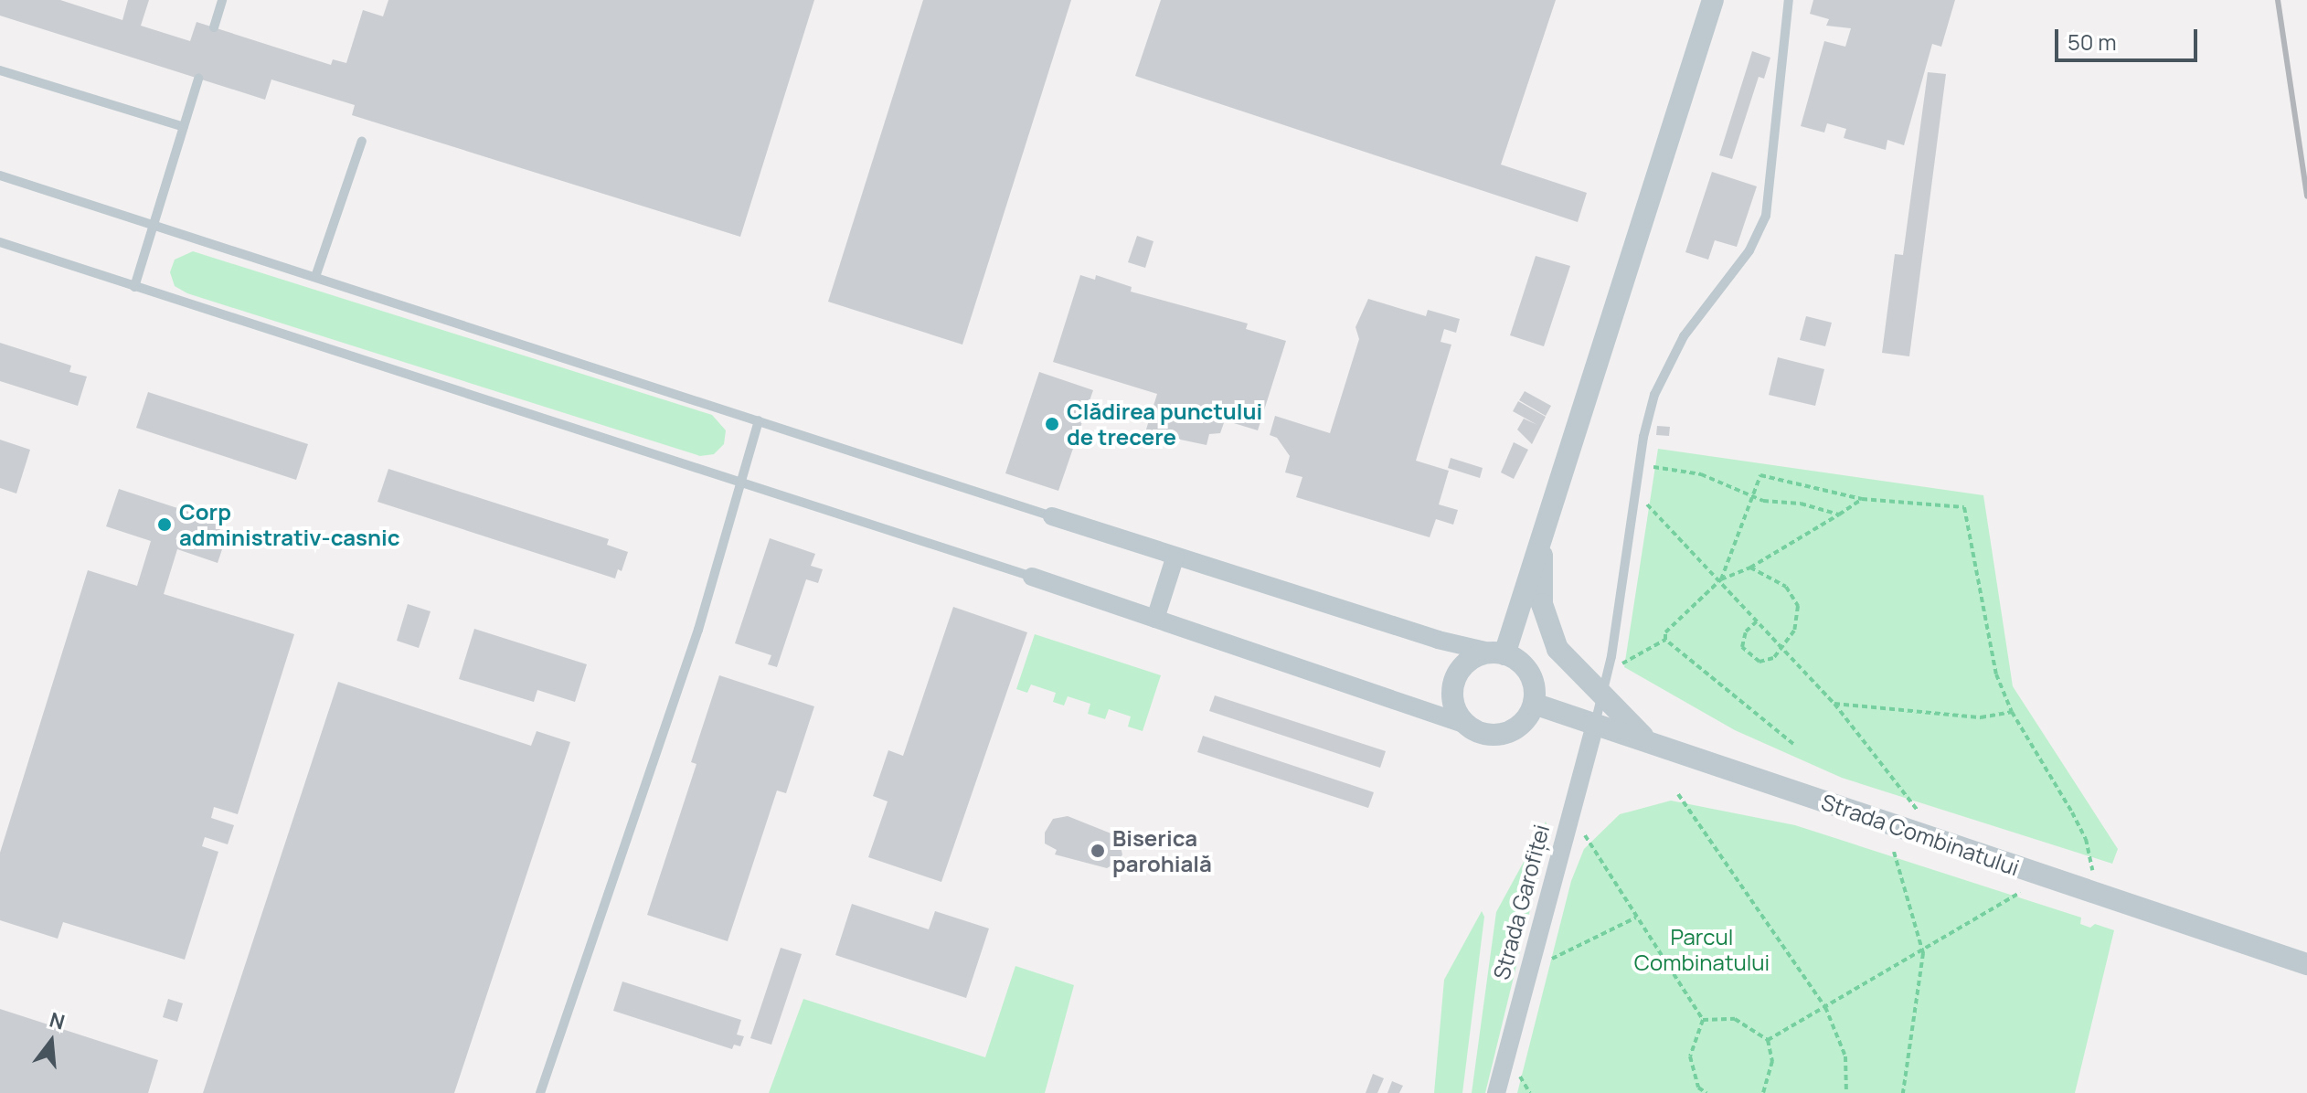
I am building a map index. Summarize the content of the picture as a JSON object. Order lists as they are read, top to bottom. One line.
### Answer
{"streets":{"street":["Strada Combinatului","Strada Garofiței"]},"crossings":[["Strada Combinatului","Strada Garofiței"]],"parks":["Parcul Combinatului"],"places":["Clădirea punctului de trecere","Corp administrativ-casnic","Biserica parohială"],"scale_bar":"50 m","north":"top"}
